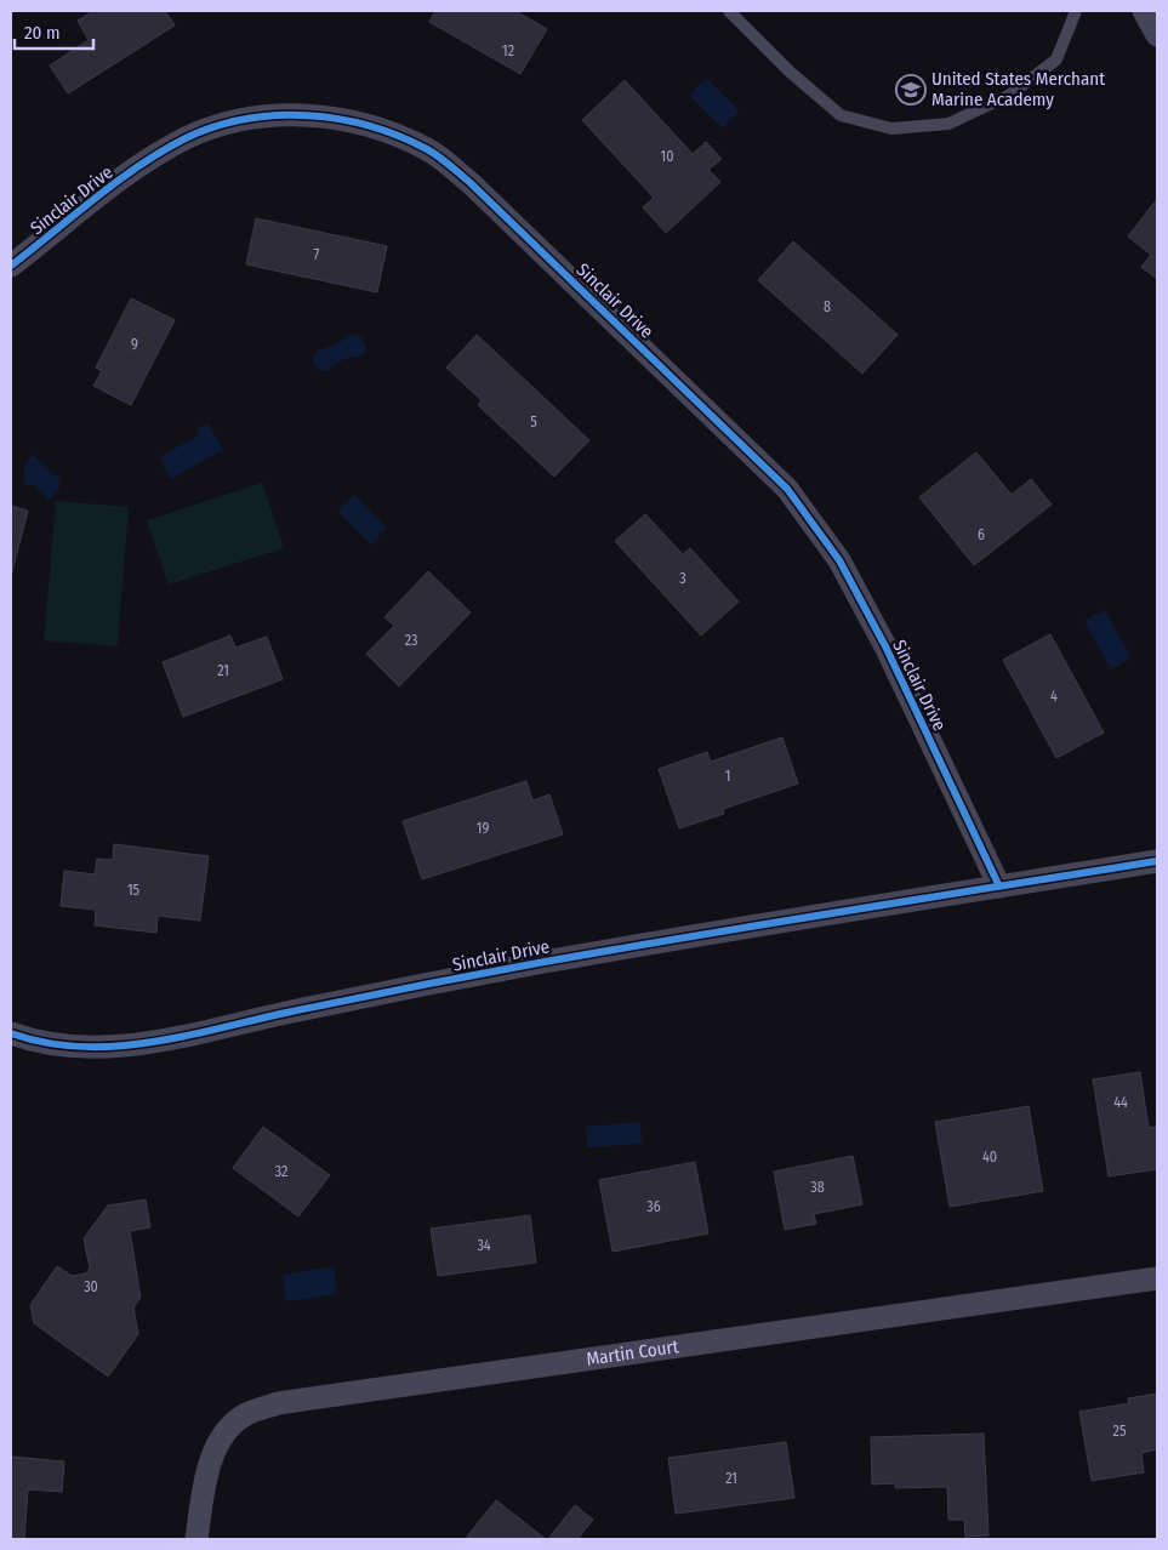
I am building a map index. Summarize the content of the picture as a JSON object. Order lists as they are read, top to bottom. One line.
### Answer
{"streets":{"street":["Sinclair Drive","Martin Court"]},"places":{"school or university":["United States Merchant Marine Academy"]},"house_numbers":["12","10","7","8","9","5","6","3","23","21","4","1","19","15","44","40","32","38","36","34","30","25","21"],"scale_bar":"20 m"}
